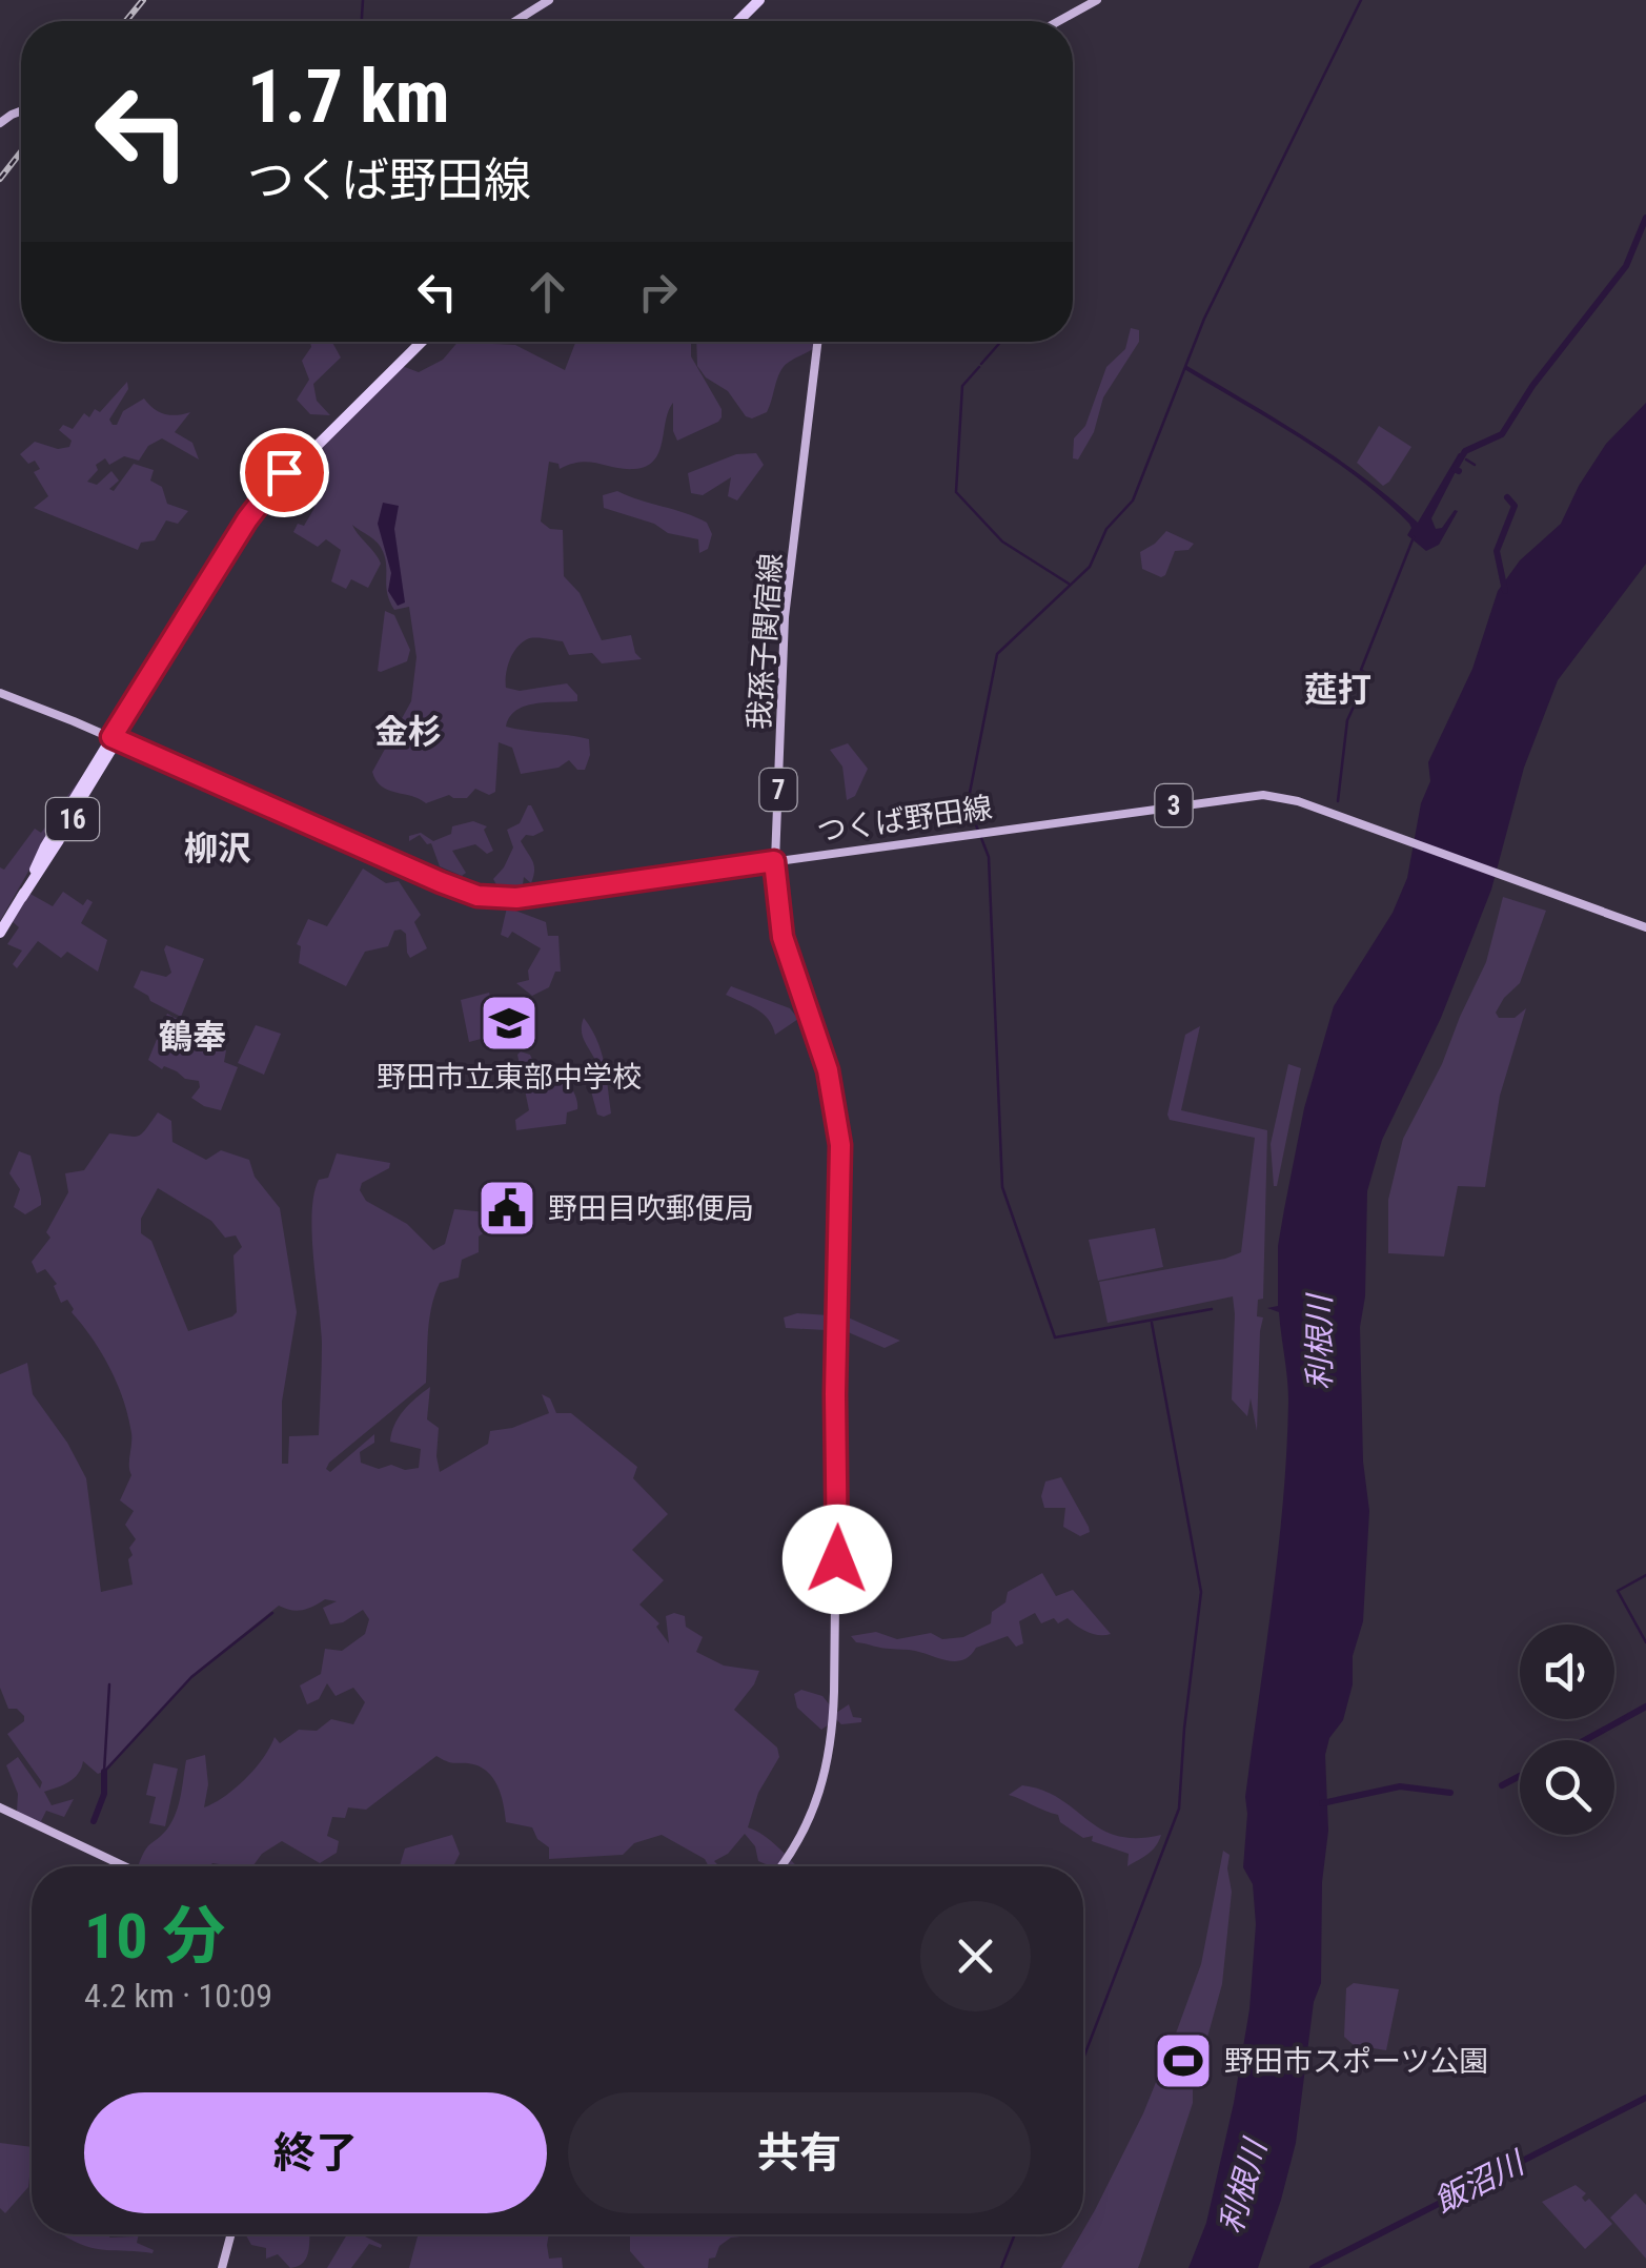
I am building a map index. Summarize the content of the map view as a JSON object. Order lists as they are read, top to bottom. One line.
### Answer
{"streets":{"highway":["16"],"main road":["我孫子関宿線","7","3","つくば野田線"]},"crossings":[["我孫子関宿線","つくば野田線"],["16","つくば野田線"]],"districts":["莚打","金杉","柳沢","鶴奉"],"water":["利根川","飯沼川"],"places":{"school or university":["野田市立東部中学校"],"public building":["野田目吹郵便局"],"sports":["野田市スポーツ公園"]},"page":{"turn":["1.7 km","つくば野田線"],"heading":["10 分","4.2 km · 10:09"],"buttons":["終了","共有"]}}
